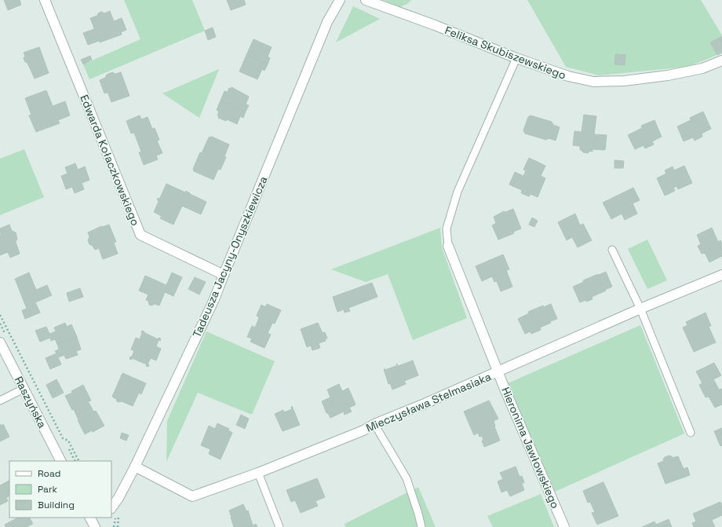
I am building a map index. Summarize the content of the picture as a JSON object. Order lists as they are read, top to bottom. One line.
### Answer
{"streets":{"street":["Feliksa Skubiszewskiego","Edwarda Kołaczkowskiego","Tadeusza Jacyny-Onyszkiewicza","Raszyńska","Mieczysława Stelmasiaka","Hieronima Jawłowskiego"]},"crossings":[["Edwarda Kołaczkowskiego","Tadeusza Jacyny-Onyszkiewicza"],["Tadeusza Jacyny-Onyszkiewicza","Mieczysława Stelmasiaka"],["Mieczysława Stelmasiaka","Hieronima Jawłowskiego"]],"legend":["Road","Park","Building"]}
